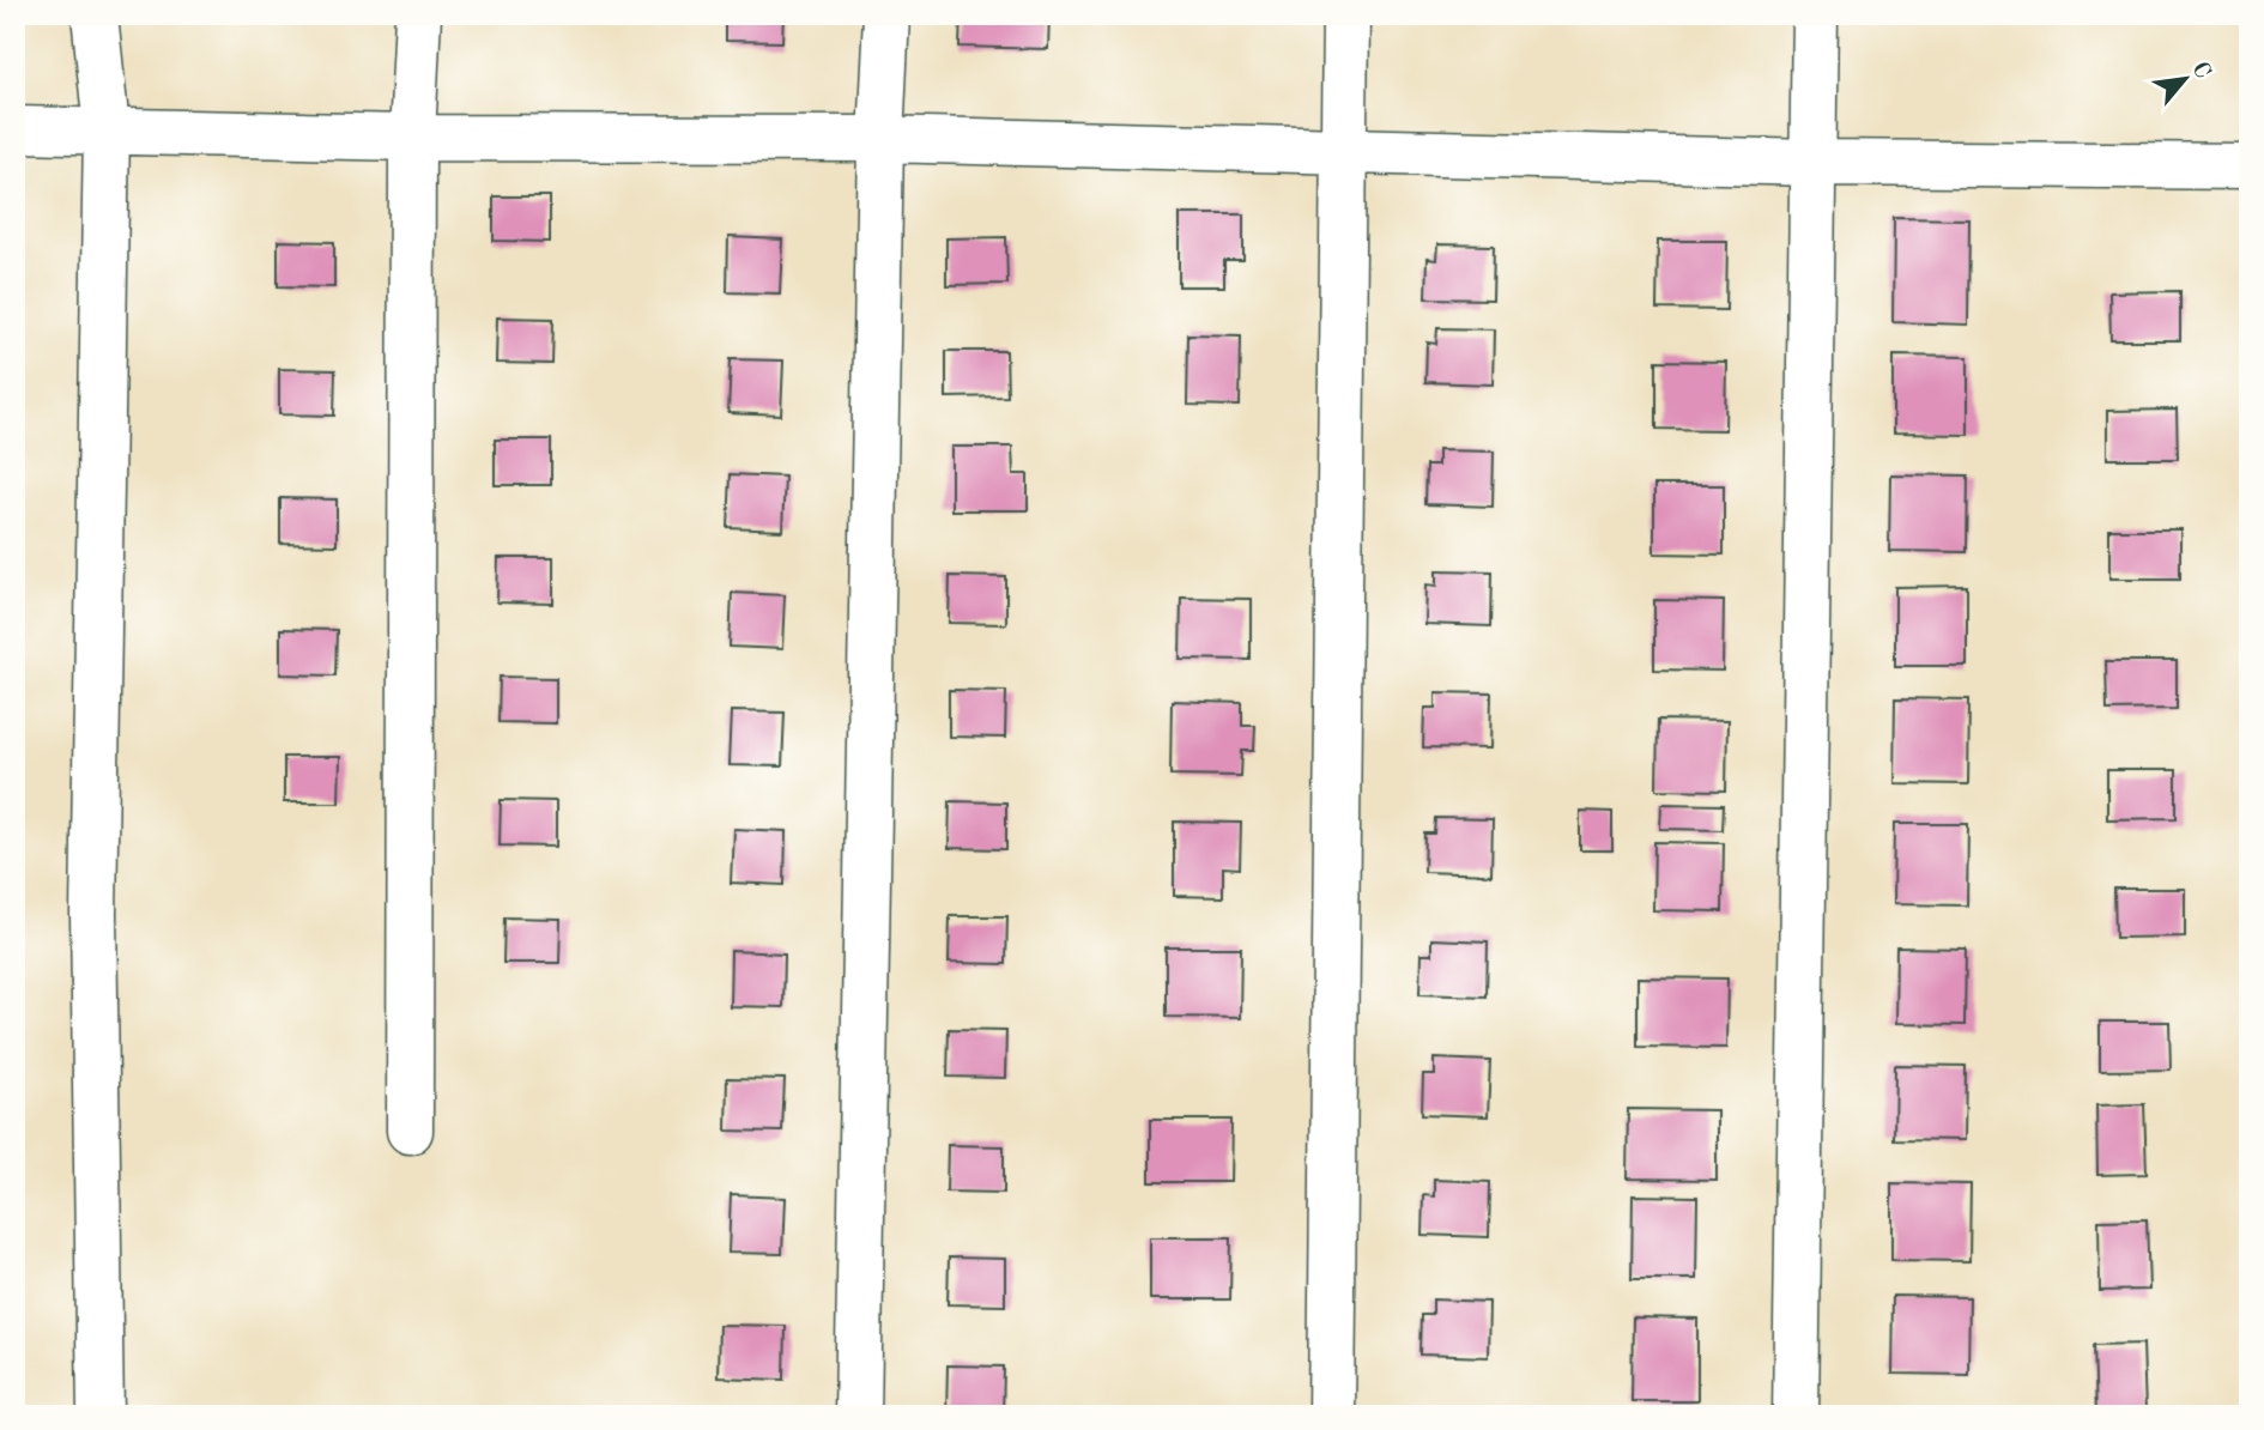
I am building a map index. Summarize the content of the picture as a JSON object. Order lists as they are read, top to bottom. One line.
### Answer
{"north":"top right"}
